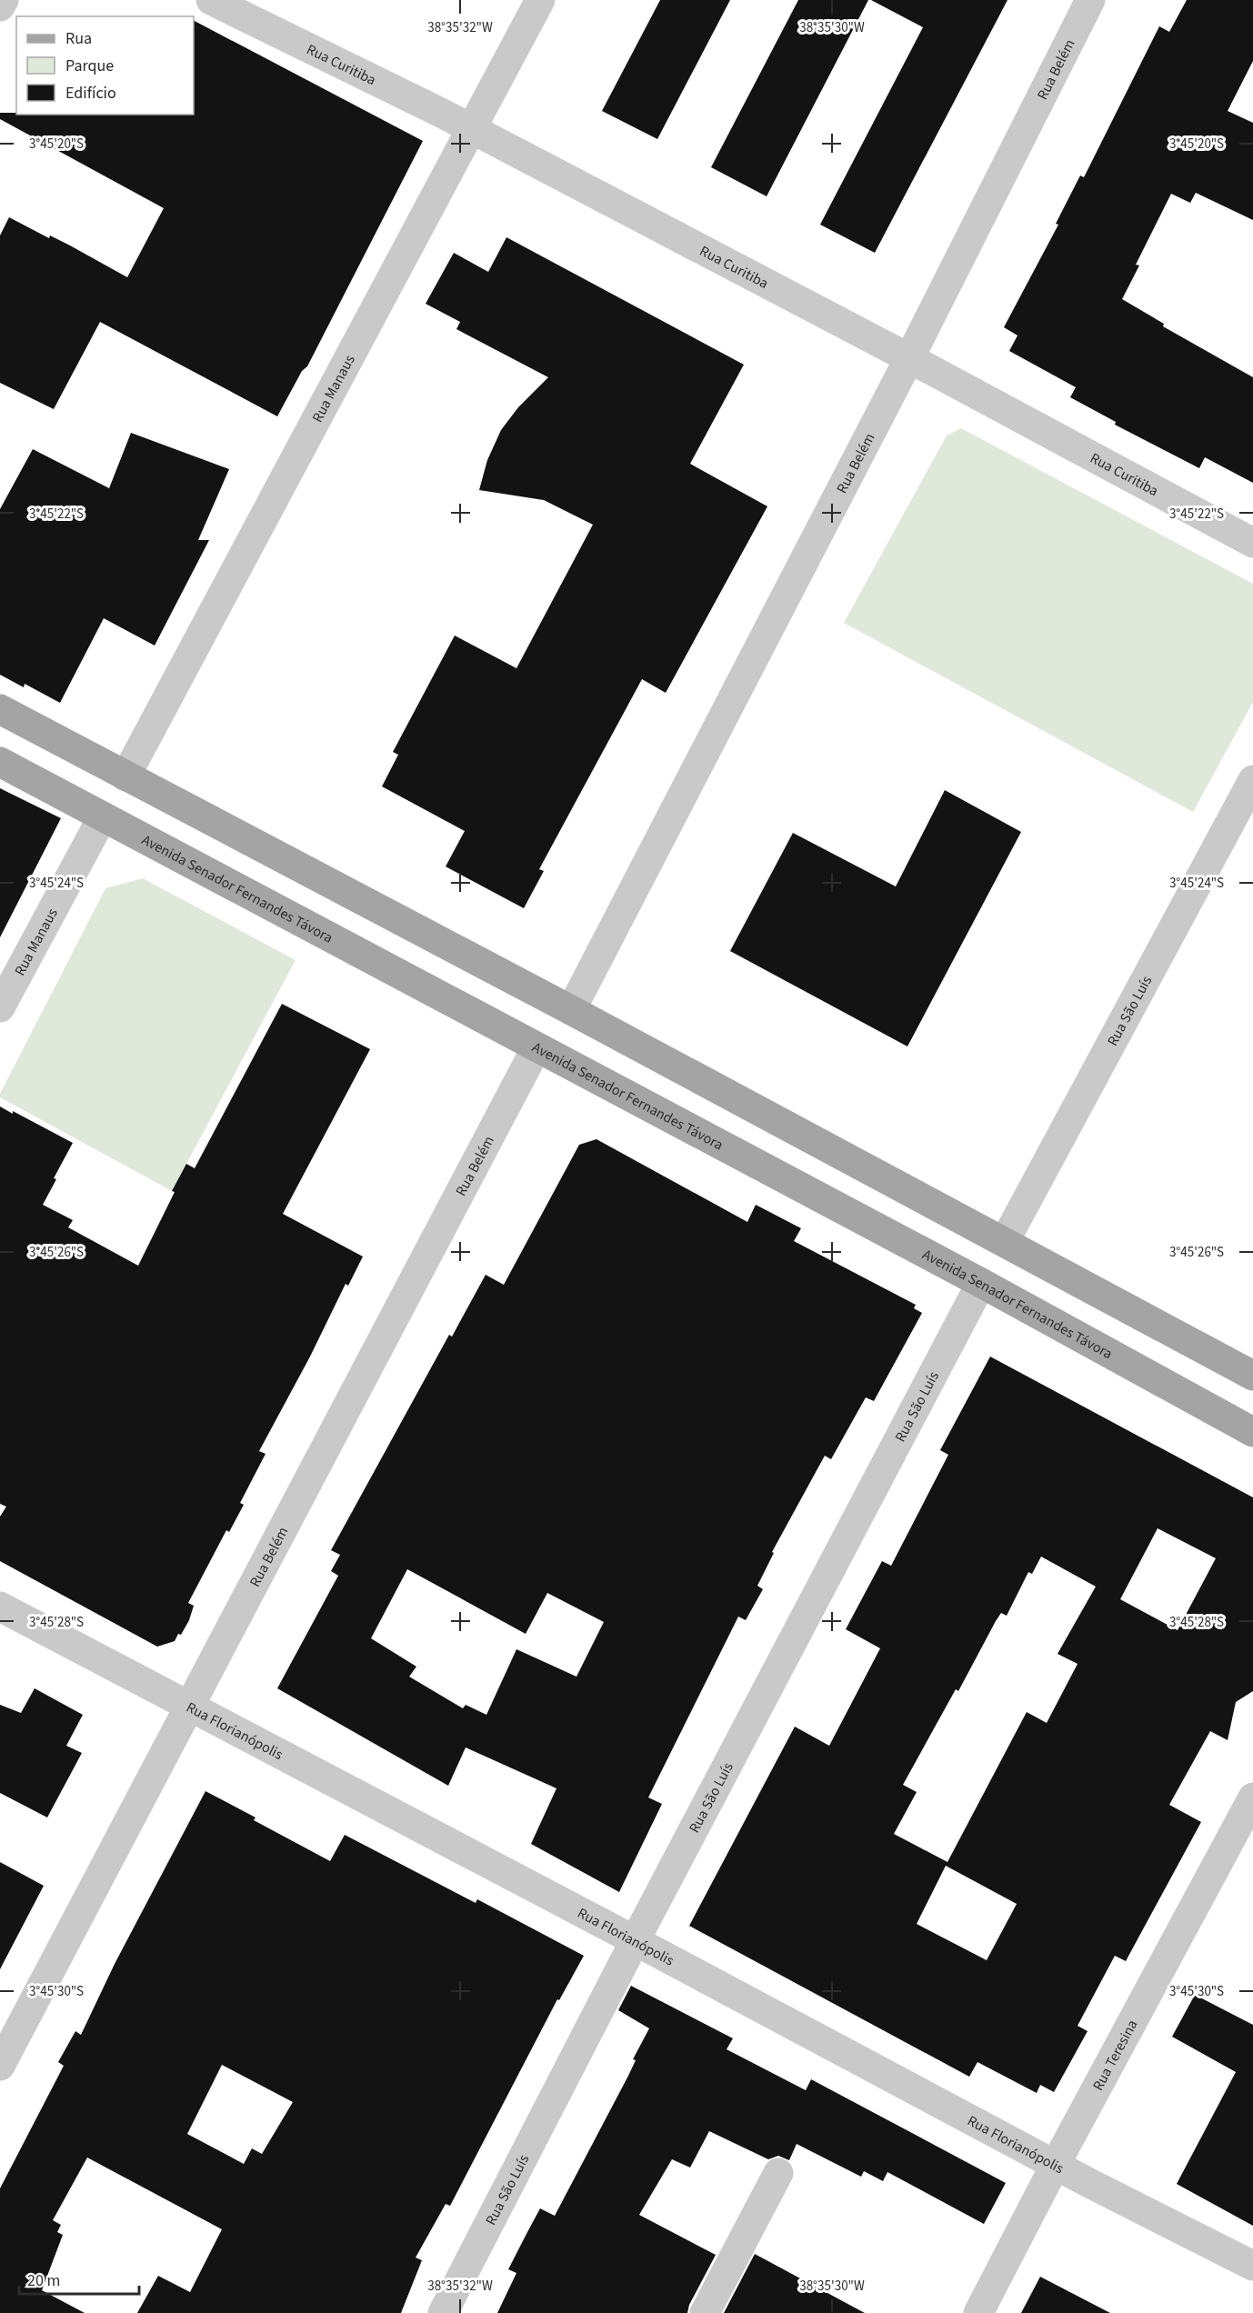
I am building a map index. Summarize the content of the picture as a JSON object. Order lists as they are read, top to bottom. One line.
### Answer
{"streets":{"main road":["Avenida Senador Fernandes Távora"],"street":["Rua Curitiba","Rua Belém","Rua Manaus","Rua São Luís","Rua Florianópolis","Rua Teresina"]},"crossings":[["Rua Curitiba","Rua Belém"],["Rua Curitiba","Rua Manaus"],["Rua Belém","Avenida Senador Fernandes Távora"],["Rua Belém","Rua Florianópolis"],["Rua Manaus","Avenida Senador Fernandes Távora"],["Avenida Senador Fernandes Távora","Rua São Luís"],["Rua São Luís","Rua Florianópolis"],["Rua Florianópolis","Rua Teresina"]],"legend":["Rua","Parque","Edifício"],"scale_bar":"20 m","coordinates":["38°35'32\"W","38°35'30\"W","3°45'20\"S","3°45'22\"S","3°45'24\"S","3°45'26\"S","3°45'28\"S","3°45'30\"S"]}
